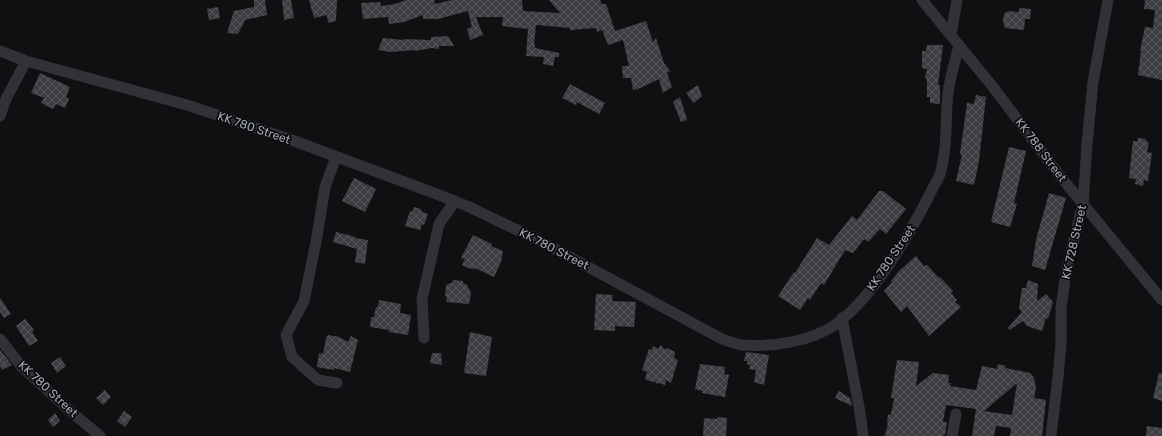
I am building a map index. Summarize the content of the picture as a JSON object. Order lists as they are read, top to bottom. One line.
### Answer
{"streets":{"street":["KK 780 Street","KK 788 Street","KK 728 Street"]},"crossings":[["KK 780 Street","KK 788 Street"],["KK 788 Street","KK 728 Street"]]}
